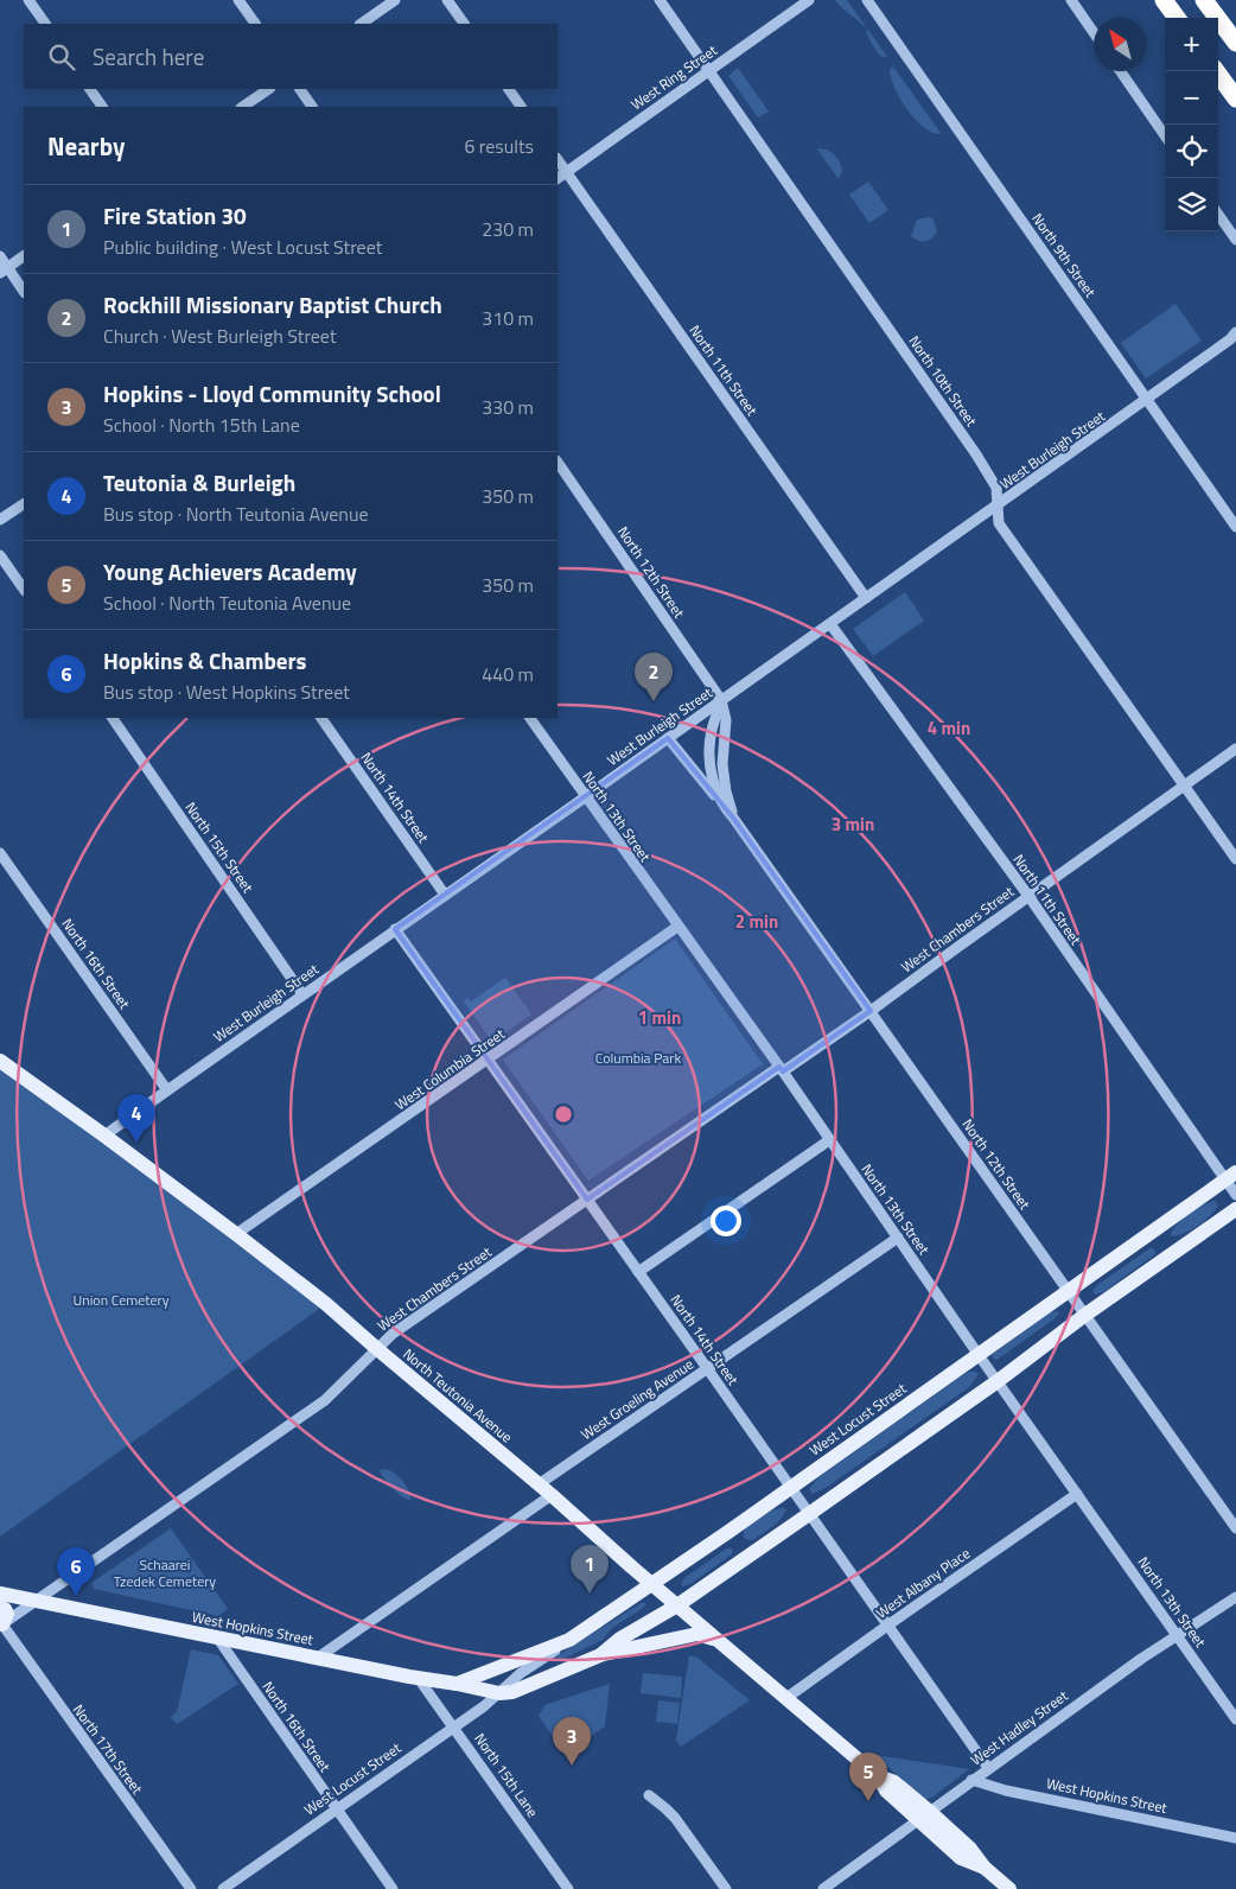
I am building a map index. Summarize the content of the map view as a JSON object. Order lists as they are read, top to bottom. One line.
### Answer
{"streets":{"main road":["North Teutonia Avenue","West Locust Street","West Hopkins Street"],"street":["West Ring Street","North 9th Street","North 11th Street","North 10th Street","West Burleigh Street","North 12th Street","North 14th Street","North 13th Street","North 15th Street","West Chambers Street","North 16th Street","West Columbia Street","West Groeling Avenue","West Albany Place","West Hadley Street","North 17th Street","North 15th Lane"]},"crossings":[["West Ring Street","North 11th Street"],["West Ring Street","North 10th Street"],["North 9th Street","West Burleigh Street"],["North 11th Street","West Burleigh Street"],["North 11th Street","West Chambers Street"],["North 11th Street","West Locust Street"],["North 10th Street","West Burleigh Street"],["North 10th Street","West Chambers Street"],["West Burleigh Street","North 12th Street"],["West Burleigh Street","North 14th Street"],["West Burleigh Street","North 13th Street"],["West Burleigh Street","North 15th Street"],["West Burleigh Street","North 16th Street"],["West Burleigh Street","North Teutonia Avenue"],["North 12th Street","West Chambers Street"],["North 12th Street","West Locust Street"],["North 14th Street","West Chambers Street"],["North 14th Street","West Columbia Street"],["North 14th Street","West Groeling Avenue"],["North 14th Street","West Locust Street"],["North 14th Street","West Albany Place"],["North 14th Street","West Hadley Street"],["North 13th Street","West Chambers Street"],["North 13th Street","West Columbia Street"],["North 13th Street","West Groeling Avenue"],["North 13th Street","West Locust Street"],["North 13th Street","West Albany Place"],["North 13th Street","West Hadley Street"],["West Chambers Street","North Teutonia Avenue"],["West Chambers Street","West Hopkins Street"],["West Chambers Street","North 17th Street"],["North 16th Street","West Locust Street"],["North 16th Street","West Hopkins Street"],["West Columbia Street","North Teutonia Avenue"],["North Teutonia Avenue","West Groeling Avenue"],["North Teutonia Avenue","West Locust Street"],["North Teutonia Avenue","West Albany Place"],["North Teutonia Avenue","West Hadley Street"],["West Locust Street","West Hopkins Street"],["West Locust Street","North 15th Lane"],["West Hopkins Street","West Hadley Street"],["West Hopkins Street","North 15th Lane"]],"parks":["Columbia Park","Union Cemetery","Schaarei Tzedek Cemetery"],"north":"top left","page":{"map_buttons":["+","−"],"search":"Search here","heading":["Nearby","6 results"],"list":[{"mark":"1","name":"Fire Station 30","note":"Public building · West Locust Street","value":"230 m"},{"mark":"2","name":"Rockhill Missionary Baptist Church","note":"Church · West Burleigh Street","value":"310 m"},{"mark":"3","name":"Hopkins - Lloyd Community School","note":"School · North 15th Lane","value":"330 m"},{"mark":"4","name":"Teutonia & Burleigh","note":"Bus stop · North Teutonia Avenue","value":"350 m"},{"mark":"5","name":"Young Achievers Academy","note":"School · North Teutonia Avenue","value":"350 m"},{"mark":"6","name":"Hopkins & Chambers","note":"Bus stop · West Hopkins Street","value":"440 m"}],"pins":["2","4","1","6","3","5"]},"rings":["4 min","3 min","2 min","1 min"]}
